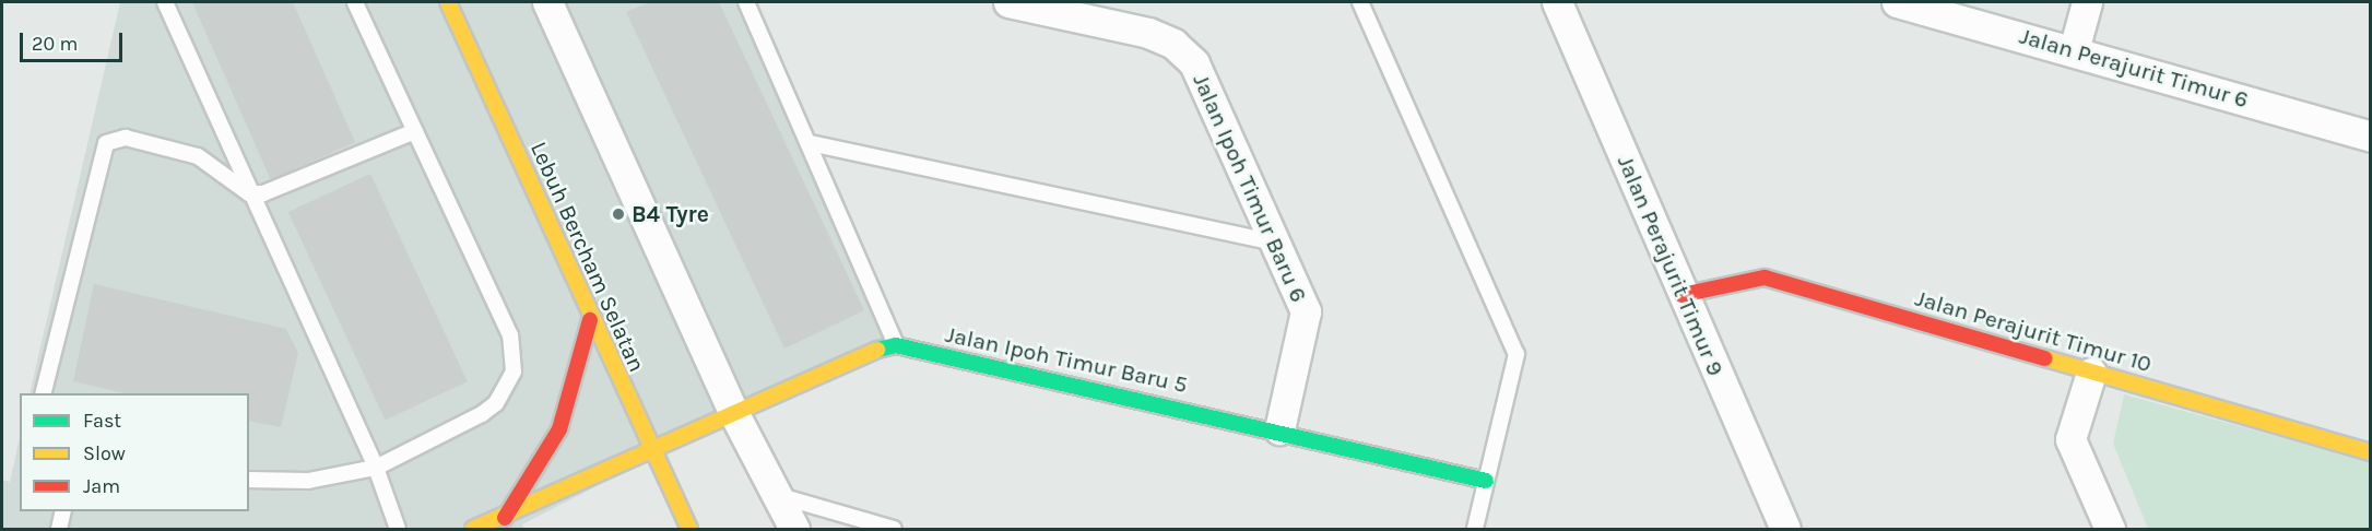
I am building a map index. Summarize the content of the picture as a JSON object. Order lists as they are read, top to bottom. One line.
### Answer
{"streets":{"street":["Jalan Perajurit Timur 6","Jalan Ipoh Timur Baru 6","Lebuh Bercham Selatan","Jalan Perajurit Timur 9","Jalan Perajurit Timur 10","Jalan Ipoh Timur Baru 5"]},"crossings":[["Jalan Ipoh Timur Baru 6","Jalan Ipoh Timur Baru 5"],["Lebuh Bercham Selatan","Jalan Ipoh Timur Baru 5"],["Jalan Perajurit Timur 9","Jalan Perajurit Timur 10"]],"places":["B4 Tyre"],"legend":["Fast","Slow","Jam"],"scale_bar":"20 m"}
